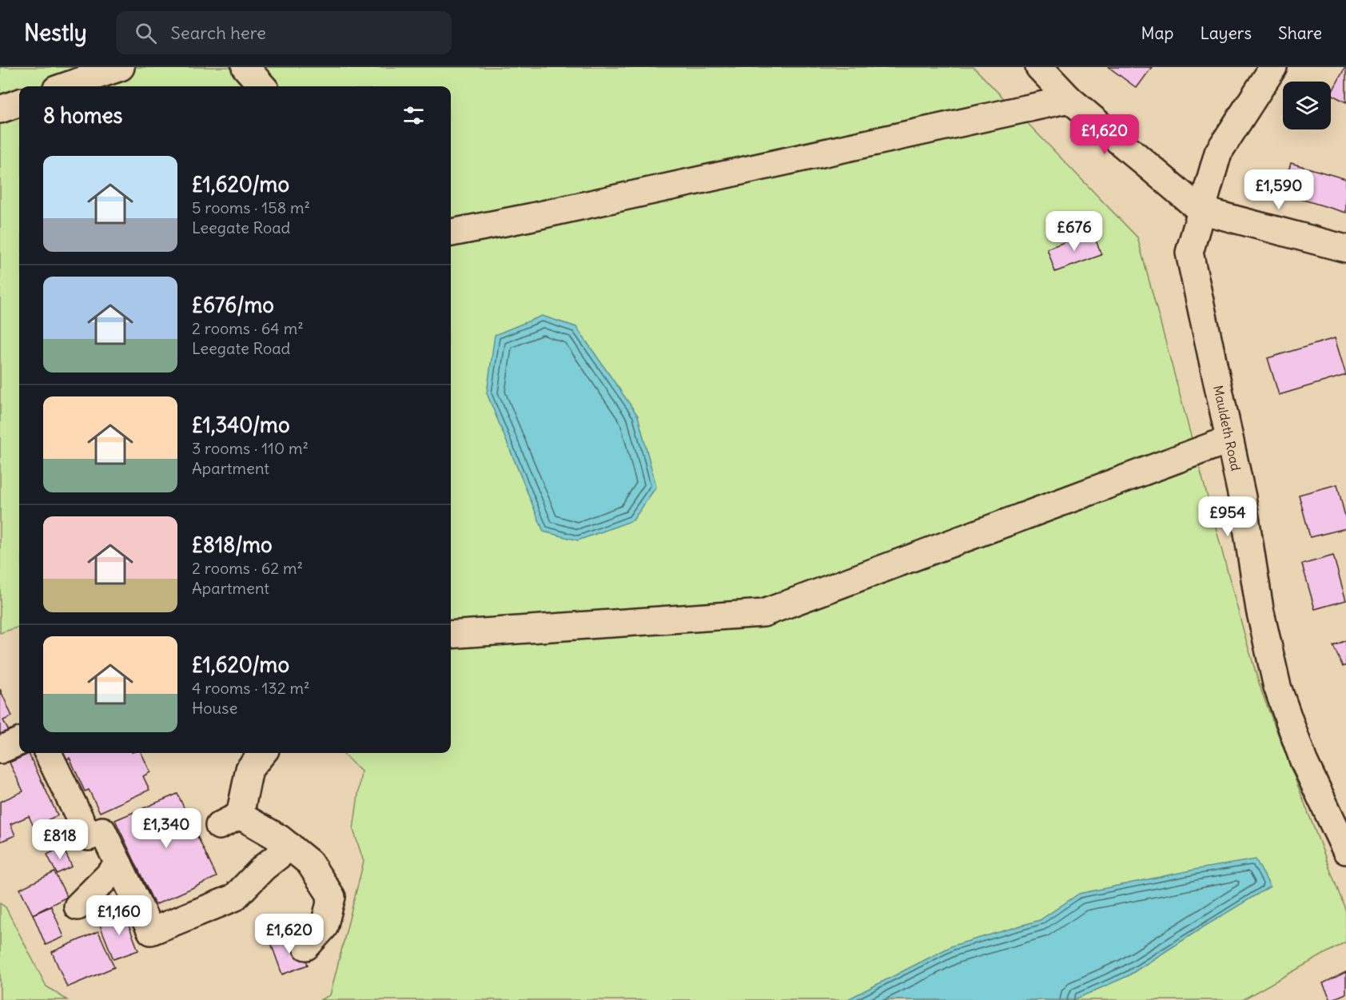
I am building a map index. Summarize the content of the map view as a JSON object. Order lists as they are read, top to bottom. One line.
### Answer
{"streets":{"street":["Mauldeth Road"]},"page":{"header":"Nestly","search":"Search here","nav":["Map","Layers","Share"],"heading":"8 homes","price":["£1,620","£1,590","£676","£954","£1,340","£818","£1,160","£1,620"],"list":[{"name":"£1,620/mo","note":"5 rooms · 158 m² · Leegate Road"},{"name":"£676/mo","note":"2 rooms · 64 m² · Leegate Road"},{"name":"£1,340/mo","note":"3 rooms · 110 m² · Apartment"},{"name":"£818/mo","note":"2 rooms · 62 m² · Apartment"},{"name":"£1,620/mo","note":"4 rooms · 132 m² · House"}]}}
